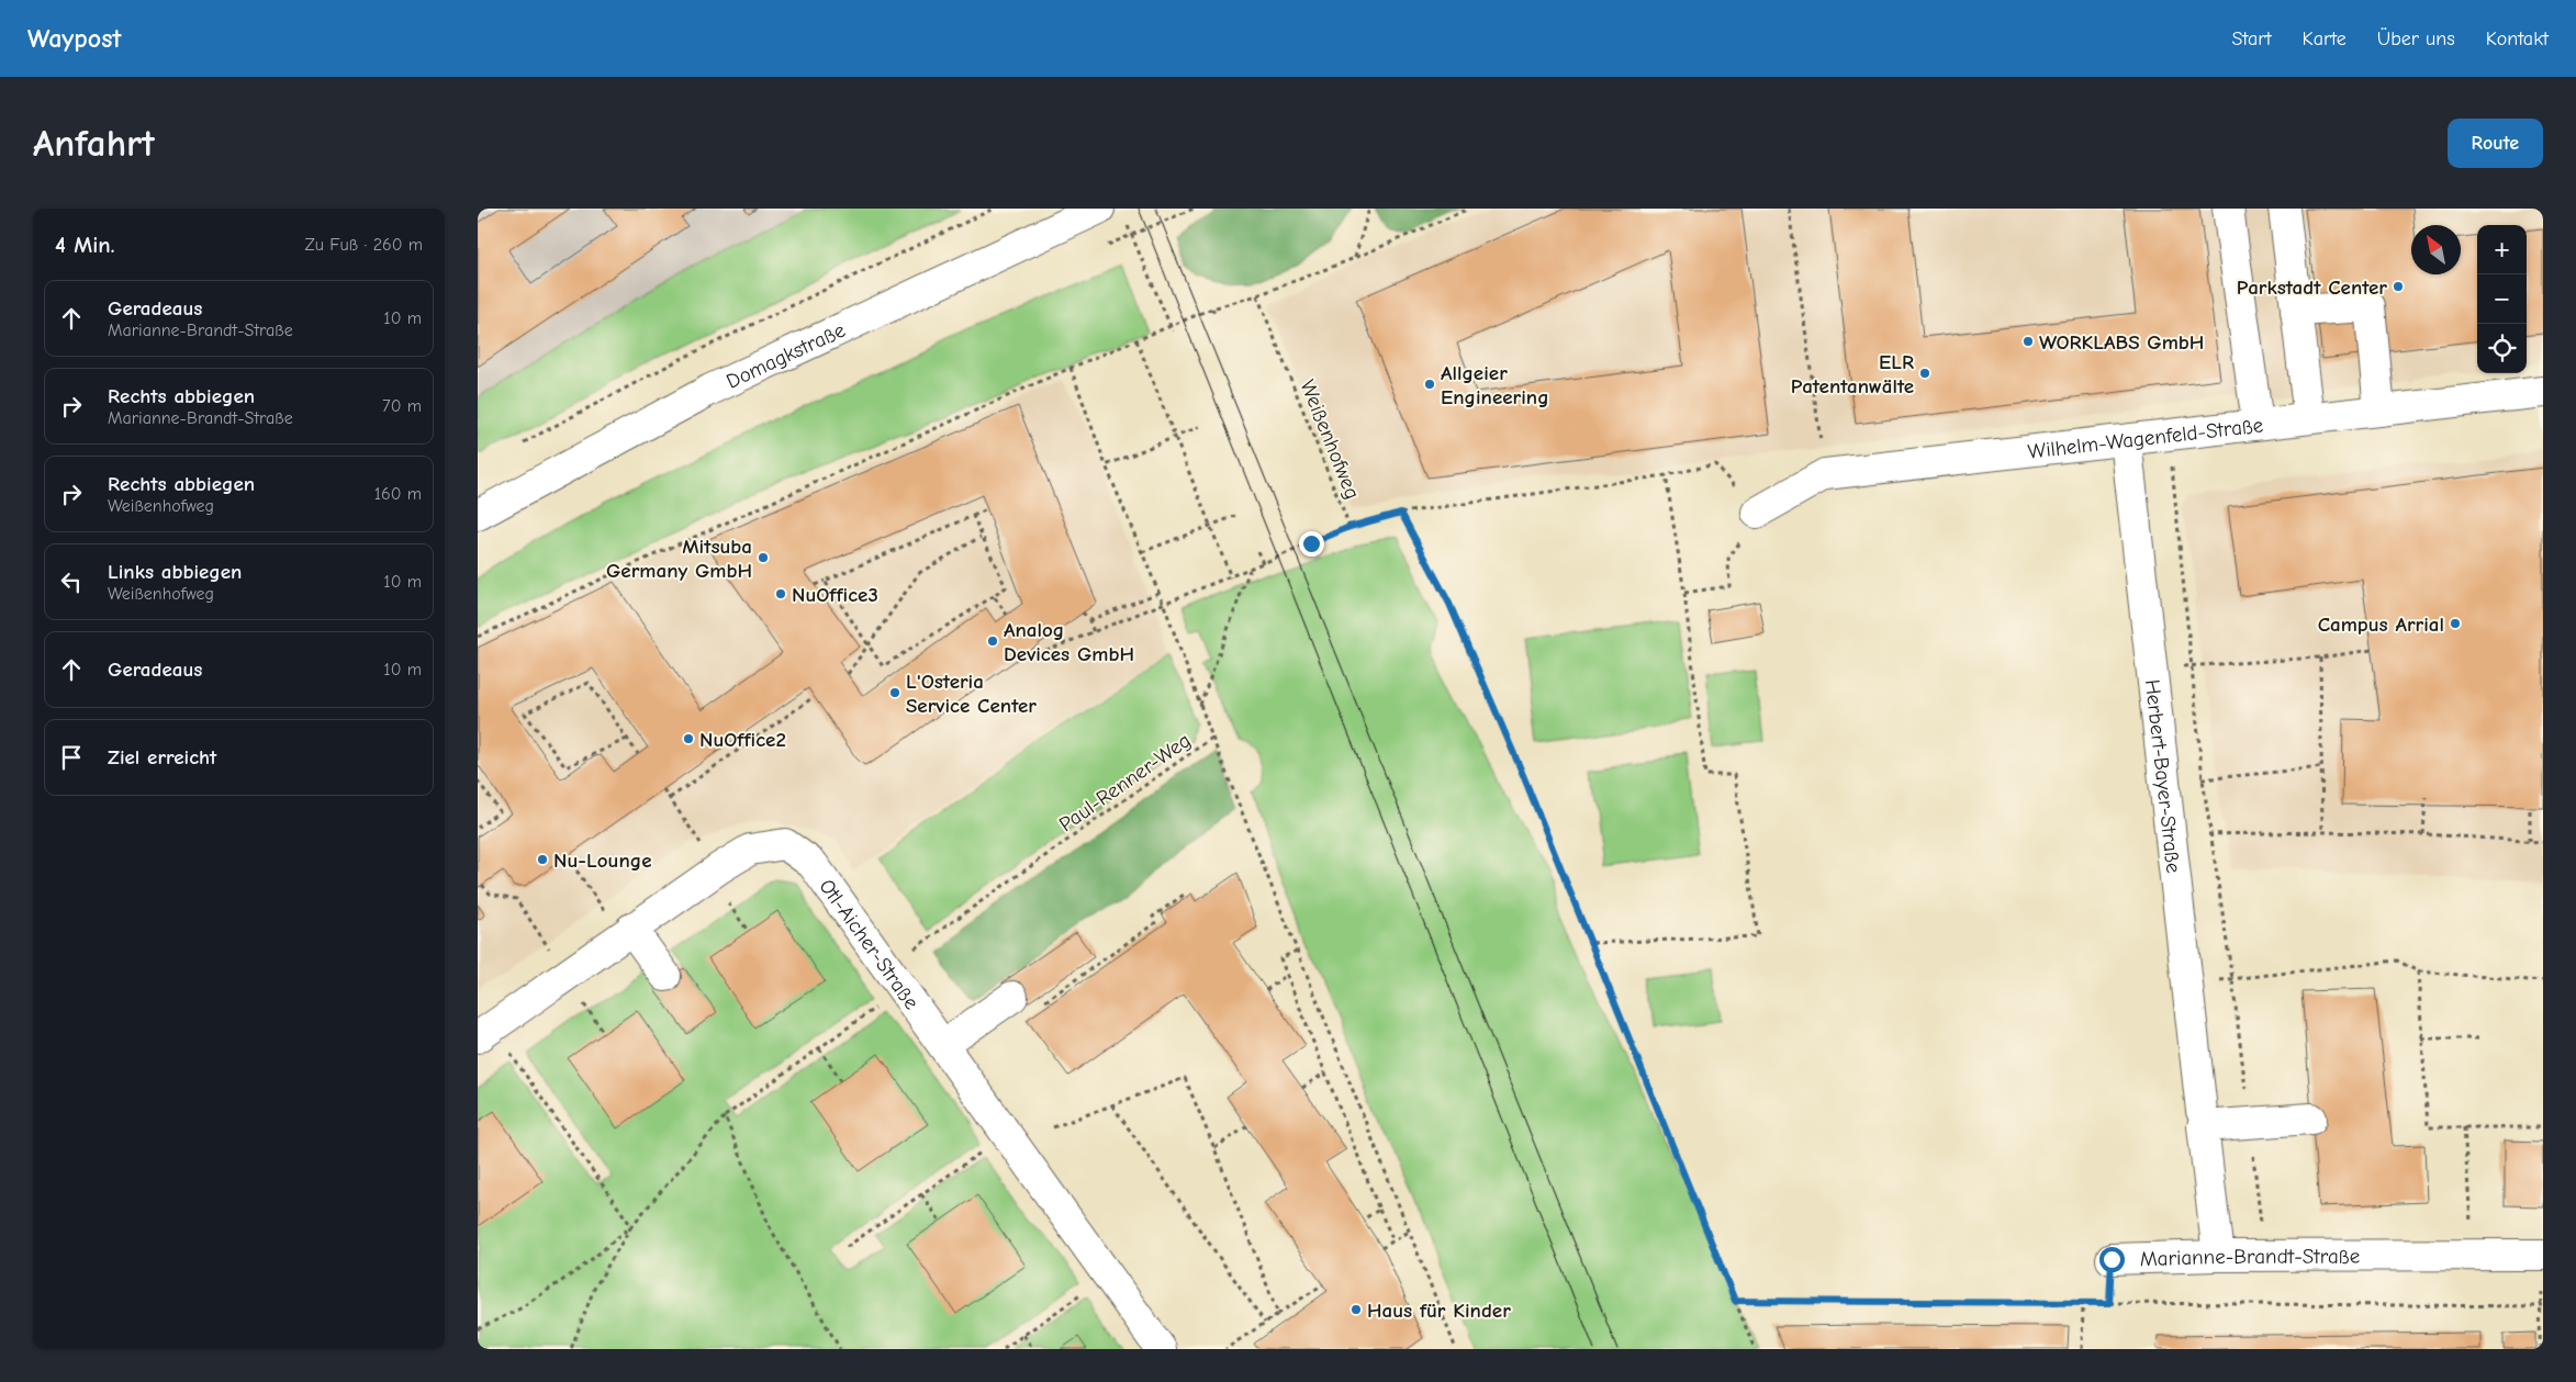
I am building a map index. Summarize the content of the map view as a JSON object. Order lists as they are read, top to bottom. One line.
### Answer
{"streets":{"street":["Domagkstraße","Wilhelm-Wagenfeld-Straße","Herbert-Bayer-Straße","Otl-Aicher-Straße","Marianne-Brandt-Straße"],"path":["Weißenhofweg","Paul-Renner-Weg"]},"crossings":[["Wilhelm-Wagenfeld-Straße","Weißenhofweg"],["Wilhelm-Wagenfeld-Straße","Herbert-Bayer-Straße"],["Herbert-Bayer-Straße","Marianne-Brandt-Straße"],["Paul-Renner-Weg","Otl-Aicher-Straße"]],"places":["Parkstadt Center","WORKLABS GmbH","ELR Patentanwälte","Allgeier Engineering","Mitsuba Germany GmbH","NuOffice3","Campus Arrial","Analog Devices GmbH","L'Osteria Service Center","NuOffice2","Nu-Lounge","Haus für Kinder"],"north":"top left","page":{"header":"Waypost","nav":["Start","Karte","Über uns","Kontakt"],"buttons":"Route","title":"Anfahrt","heading":["4 Min.","Zu Fuß · 260 m"],"map_buttons":["+","−"],"list":[["Geradeaus","Marianne-Brandt-Straße","10 m"],["Rechts abbiegen","Marianne-Brandt-Straße","70 m"],["Rechts abbiegen","Weißenhofweg","160 m"],["Links abbiegen","Weißenhofweg","10 m"],["Geradeaus","10 m"],"Ziel erreicht"]}}
